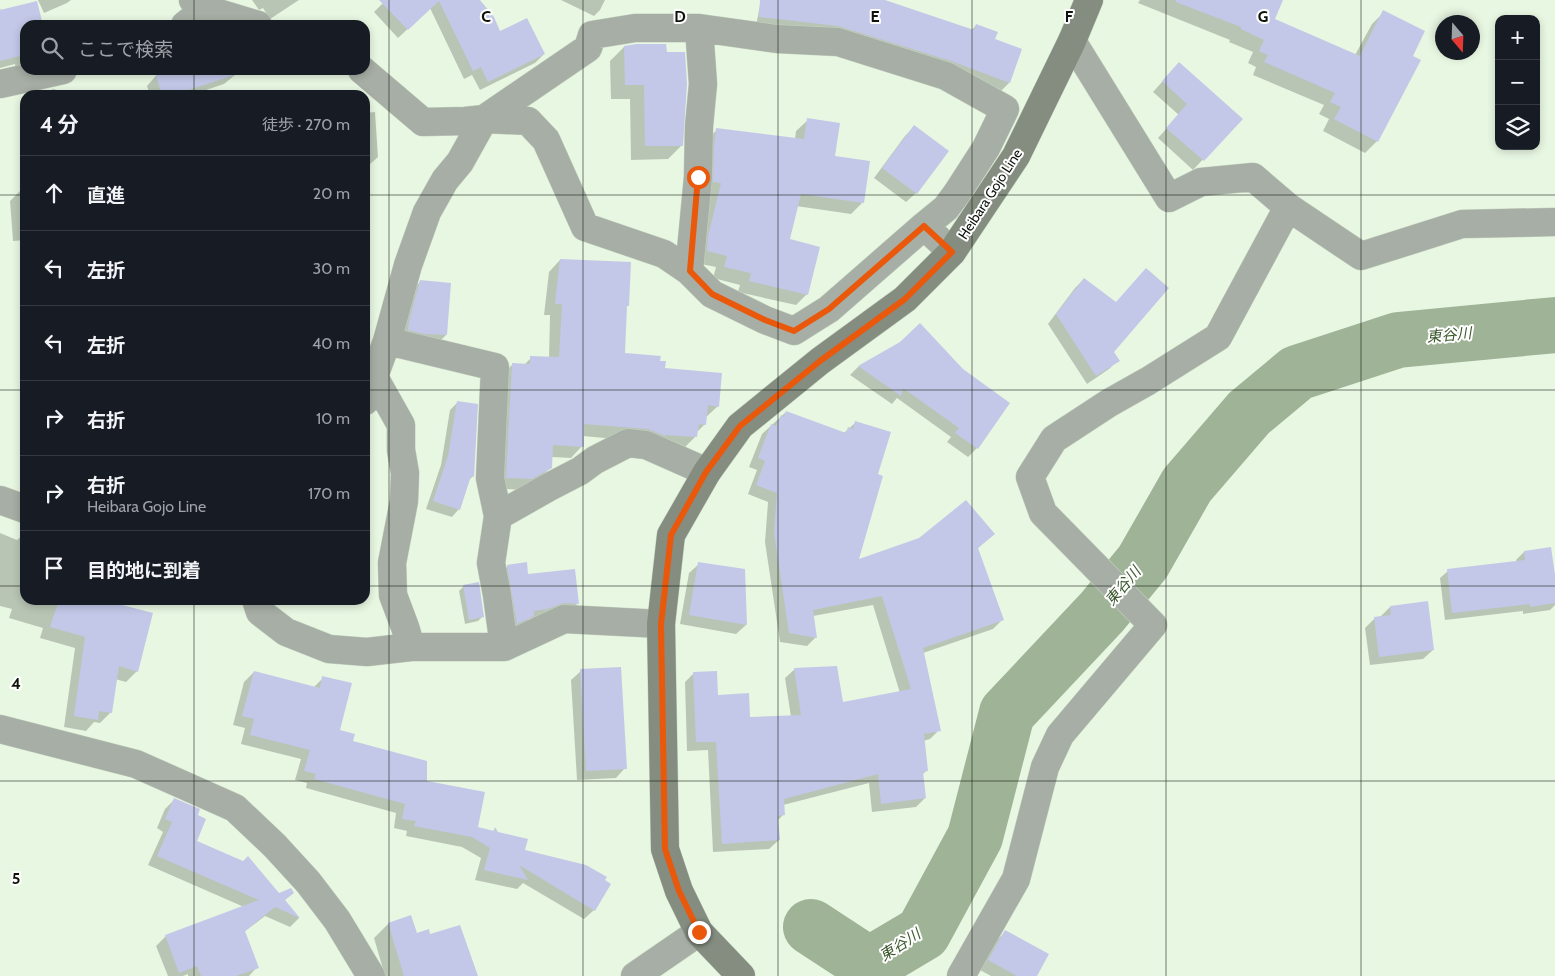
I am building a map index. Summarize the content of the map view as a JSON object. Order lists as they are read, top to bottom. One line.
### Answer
{"streets":{"main road":["Heibara Gojo Line"]},"water":["東谷川"],"north":"bottom","page":{"map_buttons":["+","−"],"search":"ここで検索","heading":["4 分","徒歩 · 270 m"],"list":[["直進","20 m"],["左折","30 m"],["左折","40 m"],["右折","10 m"],["右折","Heibara Gojo Line","170 m"],"目的地に到着"]},"grid":{"columns":["C","D","E","F","G"],"rows":["4","5"]}}
